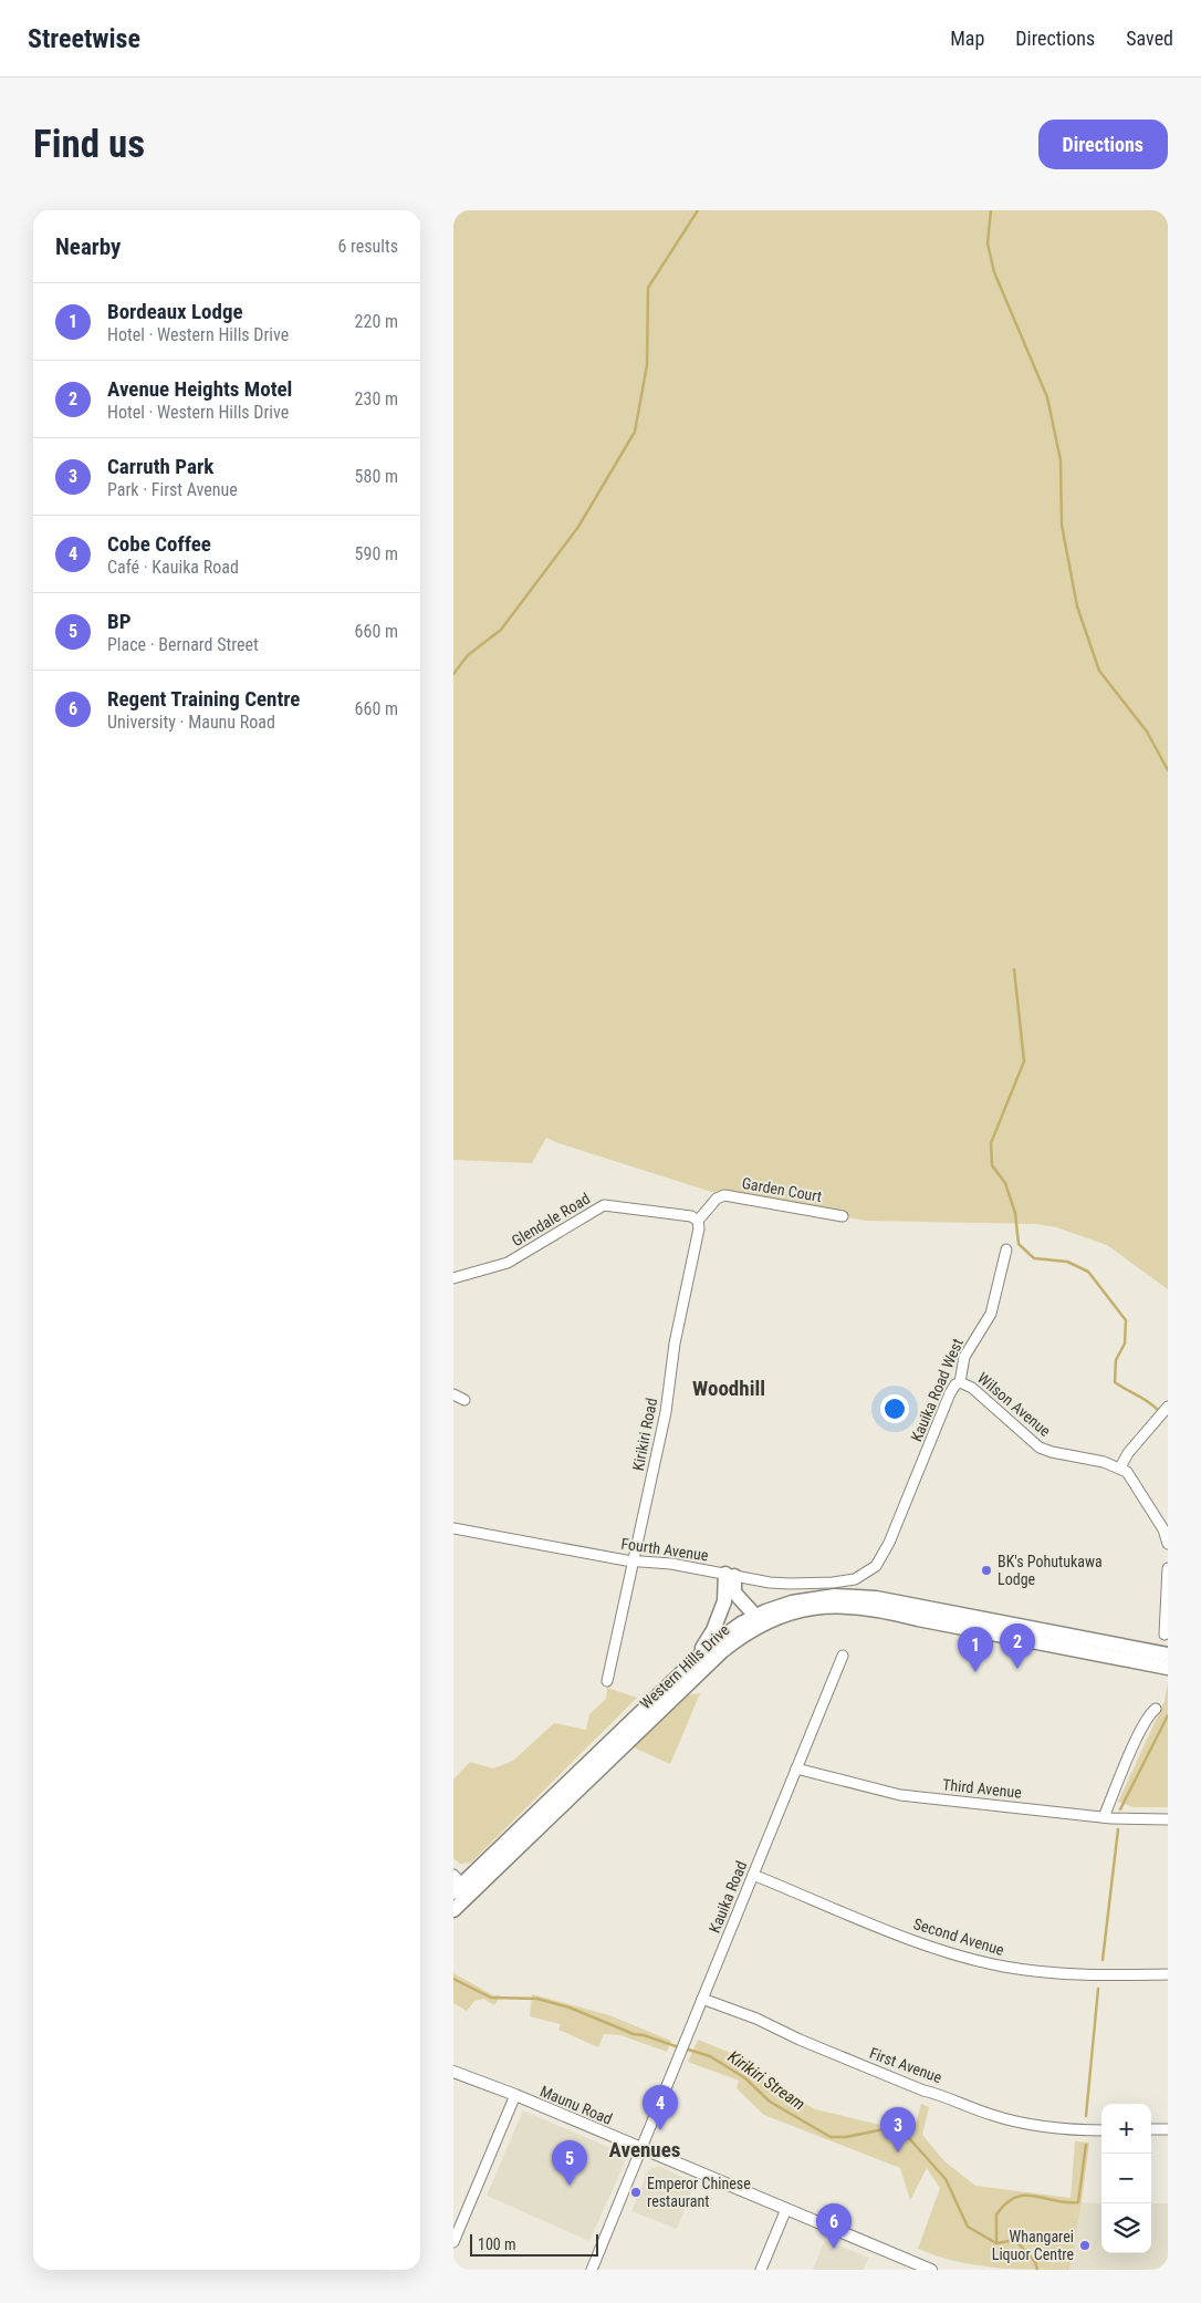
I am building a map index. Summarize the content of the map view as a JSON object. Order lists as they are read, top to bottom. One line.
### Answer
{"streets":{"highway":["Western Hills Drive"],"main road":["Maunu Road"],"street":["Garden Court","Glendale Road","Kauika Road West","Wilson Avenue","Kirikiri Road","Fourth Avenue","Third Avenue","Kauika Road","Second Avenue","First Avenue"]},"crossings":[["Garden Court","Glendale Road"],["Garden Court","Kirikiri Road"],["Glendale Road","Kirikiri Road"],["Kauika Road West","Wilson Avenue"],["Kauika Road West","Fourth Avenue"],["Kirikiri Road","Fourth Avenue"],["Third Avenue","Kauika Road"],["Kauika Road","Second Avenue"],["Kauika Road","First Avenue"],["Kauika Road","Maunu Road"]],"districts":["Woodhill","Avenues"],"water":["Kirikiri Stream"],"places":["BK's Pohutukawa Lodge","Emperor Chinese restaurant","Whangarei Liquor Centre"],"scale_bar":"100 m","page":{"header":"Streetwise","nav":["Map","Directions","Saved"],"buttons":"Directions","title":"Find us","heading":["Nearby","6 results"],"list":[{"mark":"1","name":"Bordeaux Lodge","note":"Hotel · Western Hills Drive","value":"220 m"},{"mark":"2","name":"Avenue Heights Motel","note":"Hotel · Western Hills Drive","value":"230 m"},{"mark":"3","name":"Carruth Park","note":"Park · First Avenue","value":"580 m"},{"mark":"4","name":"Cobe Coffee","note":"Café · Kauika Road","value":"590 m"},{"mark":"5","name":"BP","note":"Place · Bernard Street","value":"660 m"},{"mark":"6","name":"Regent Training Centre","note":"University · Maunu Road","value":"660 m"}],"pins":["2","1","4","3","5","6"],"map_buttons":["+","−"],"scale":"100 m"}}
